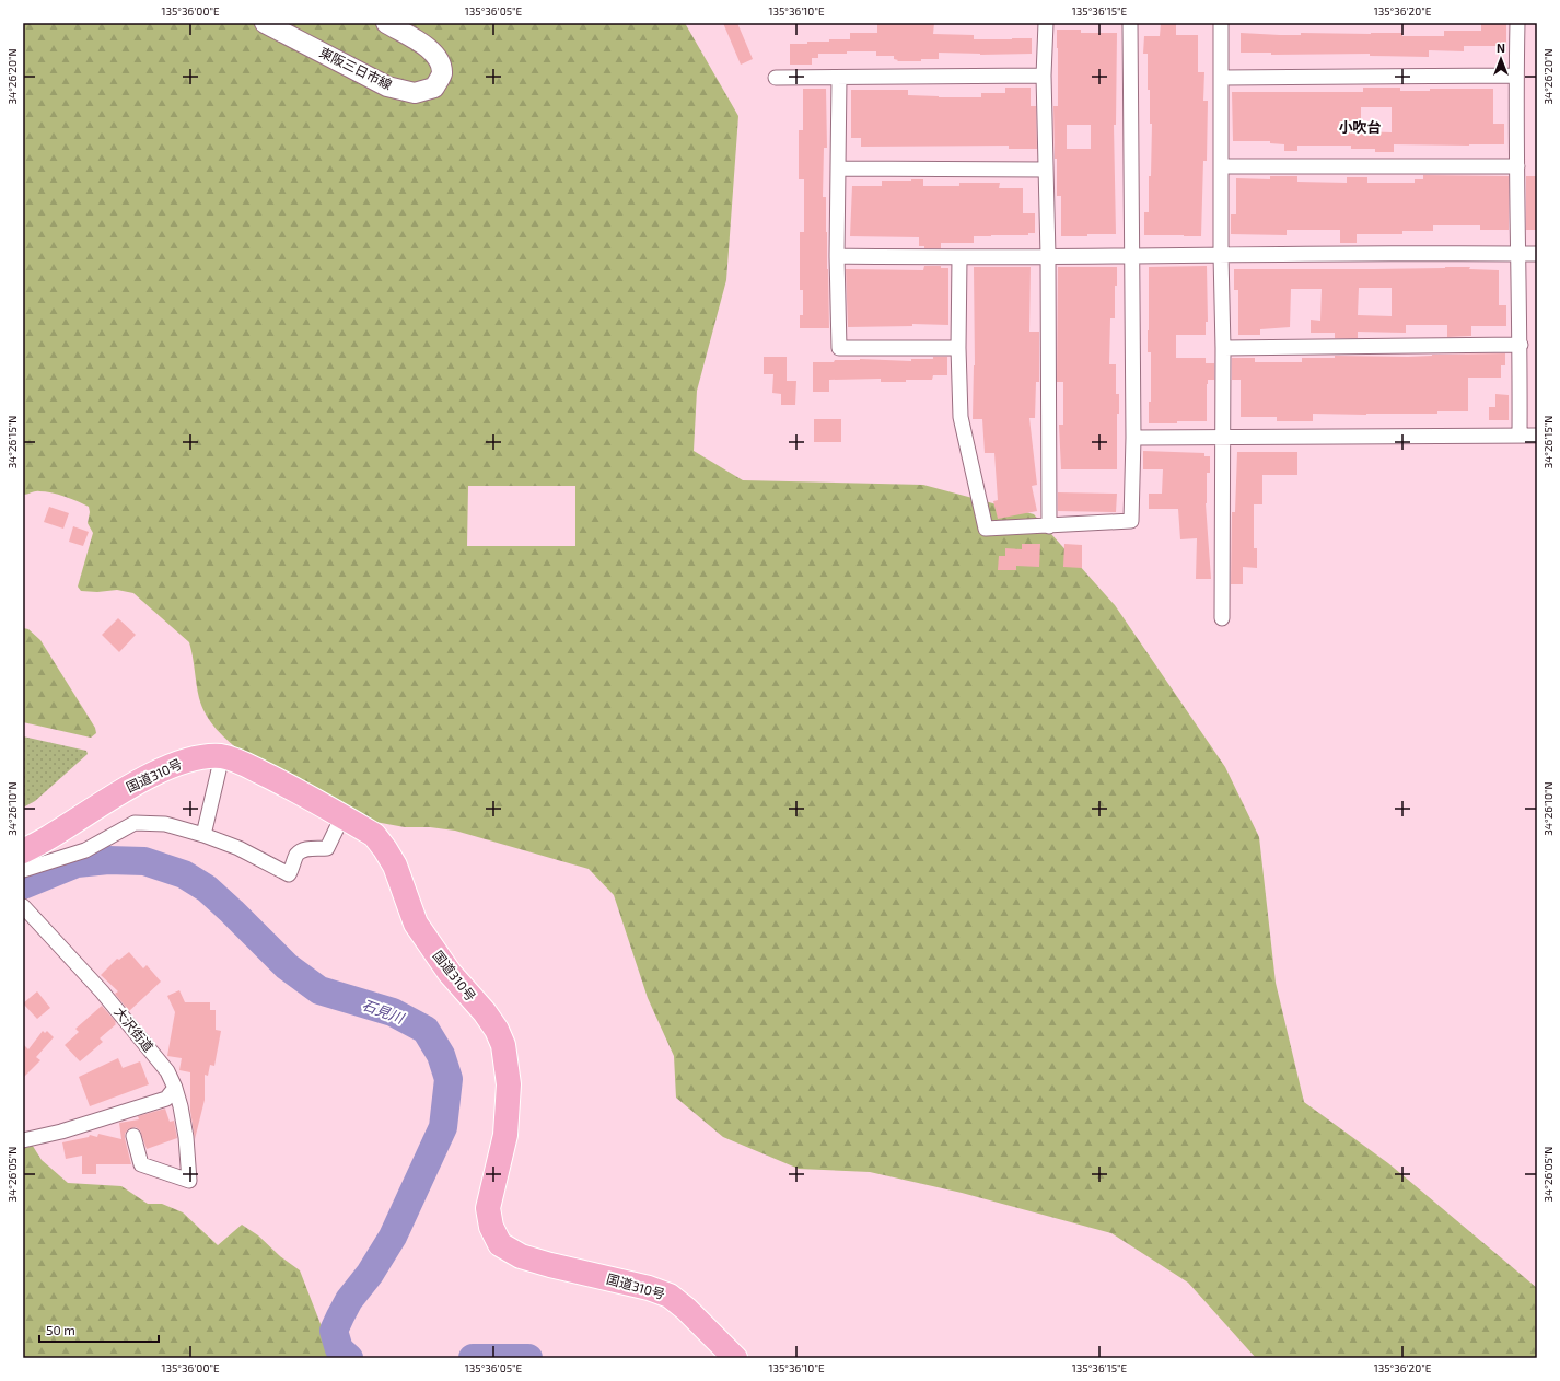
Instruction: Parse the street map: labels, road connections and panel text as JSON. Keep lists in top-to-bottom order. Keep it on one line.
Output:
{"streets":{"highway":["国道310号"],"main road":["東阪三日市線"],"street":["大沢街道"]},"districts":["小吹台"],"water":["石見川"],"scale_bar":"50 m","north":"top","coordinates":["135°36'00\"E","135°36'05\"E","135°36'10\"E","135°36'15\"E","135°36'20\"E","34°26'20\"N","34°26'15\"N","34°26'10\"N","34°26'05\"N"]}
